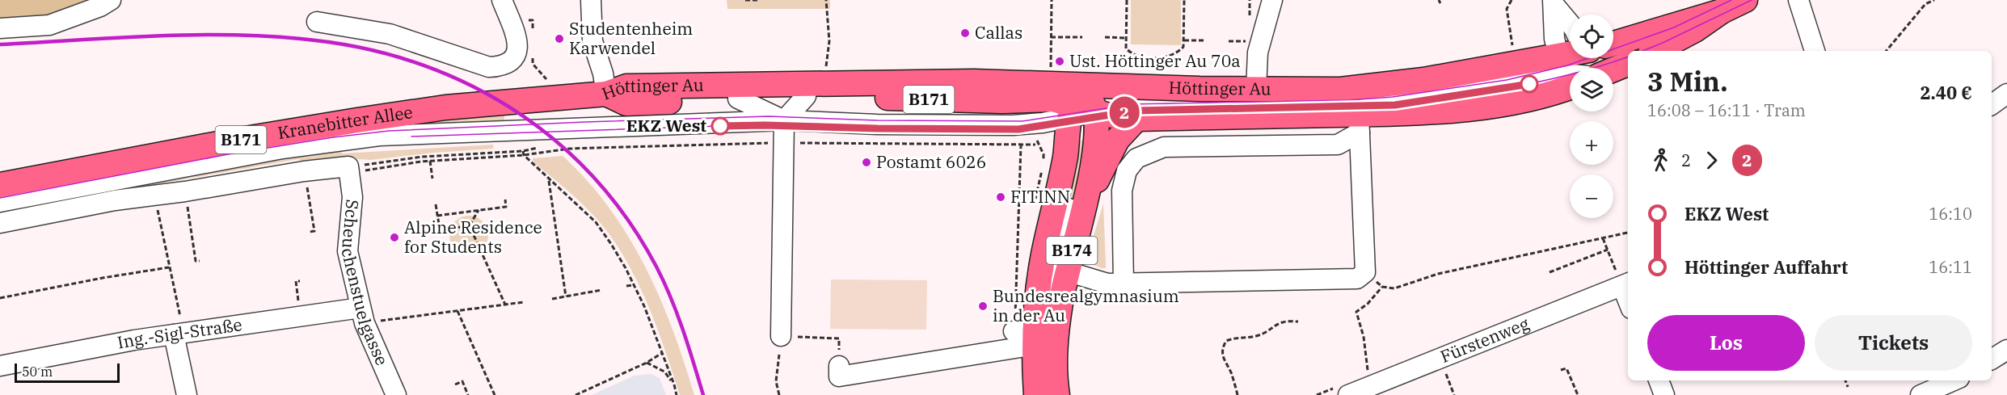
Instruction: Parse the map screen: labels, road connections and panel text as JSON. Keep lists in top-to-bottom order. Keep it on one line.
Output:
{"streets":{"main road":["Höttinger Au","B171","Kranebitter Allee","B174"],"street":["Scheuchenstuelgasse","Ing.-Sigl-Straße","Fürstenweg"]},"crossings":[["Höttinger Au","Kranebitter Allee"],["Höttinger Au","B174"],["Scheuchenstuelgasse","Ing.-Sigl-Straße"]],"places":["Callas","Studentenheim Karwendel","Ust. Höttinger Au 70a","EKZ West","Postamt 6026","FITINN","Alpine Residence for Students","Bundesrealgymnasium in der Au"],"lines":["tram line 2"],"scale_bar":"50 m","page":{"on_map":"2","map_buttons":["+","−"],"heading":["3 Min.","16:08 – 16:11 · Tram","2.40 €"],"legs":["2","2"],"list":[{"name":"EKZ West","value":"16:10"},{"name":"Höttinger Auffahrt","value":"16:11"}],"buttons":["Los","Tickets"],"scale":"50 m"}}
